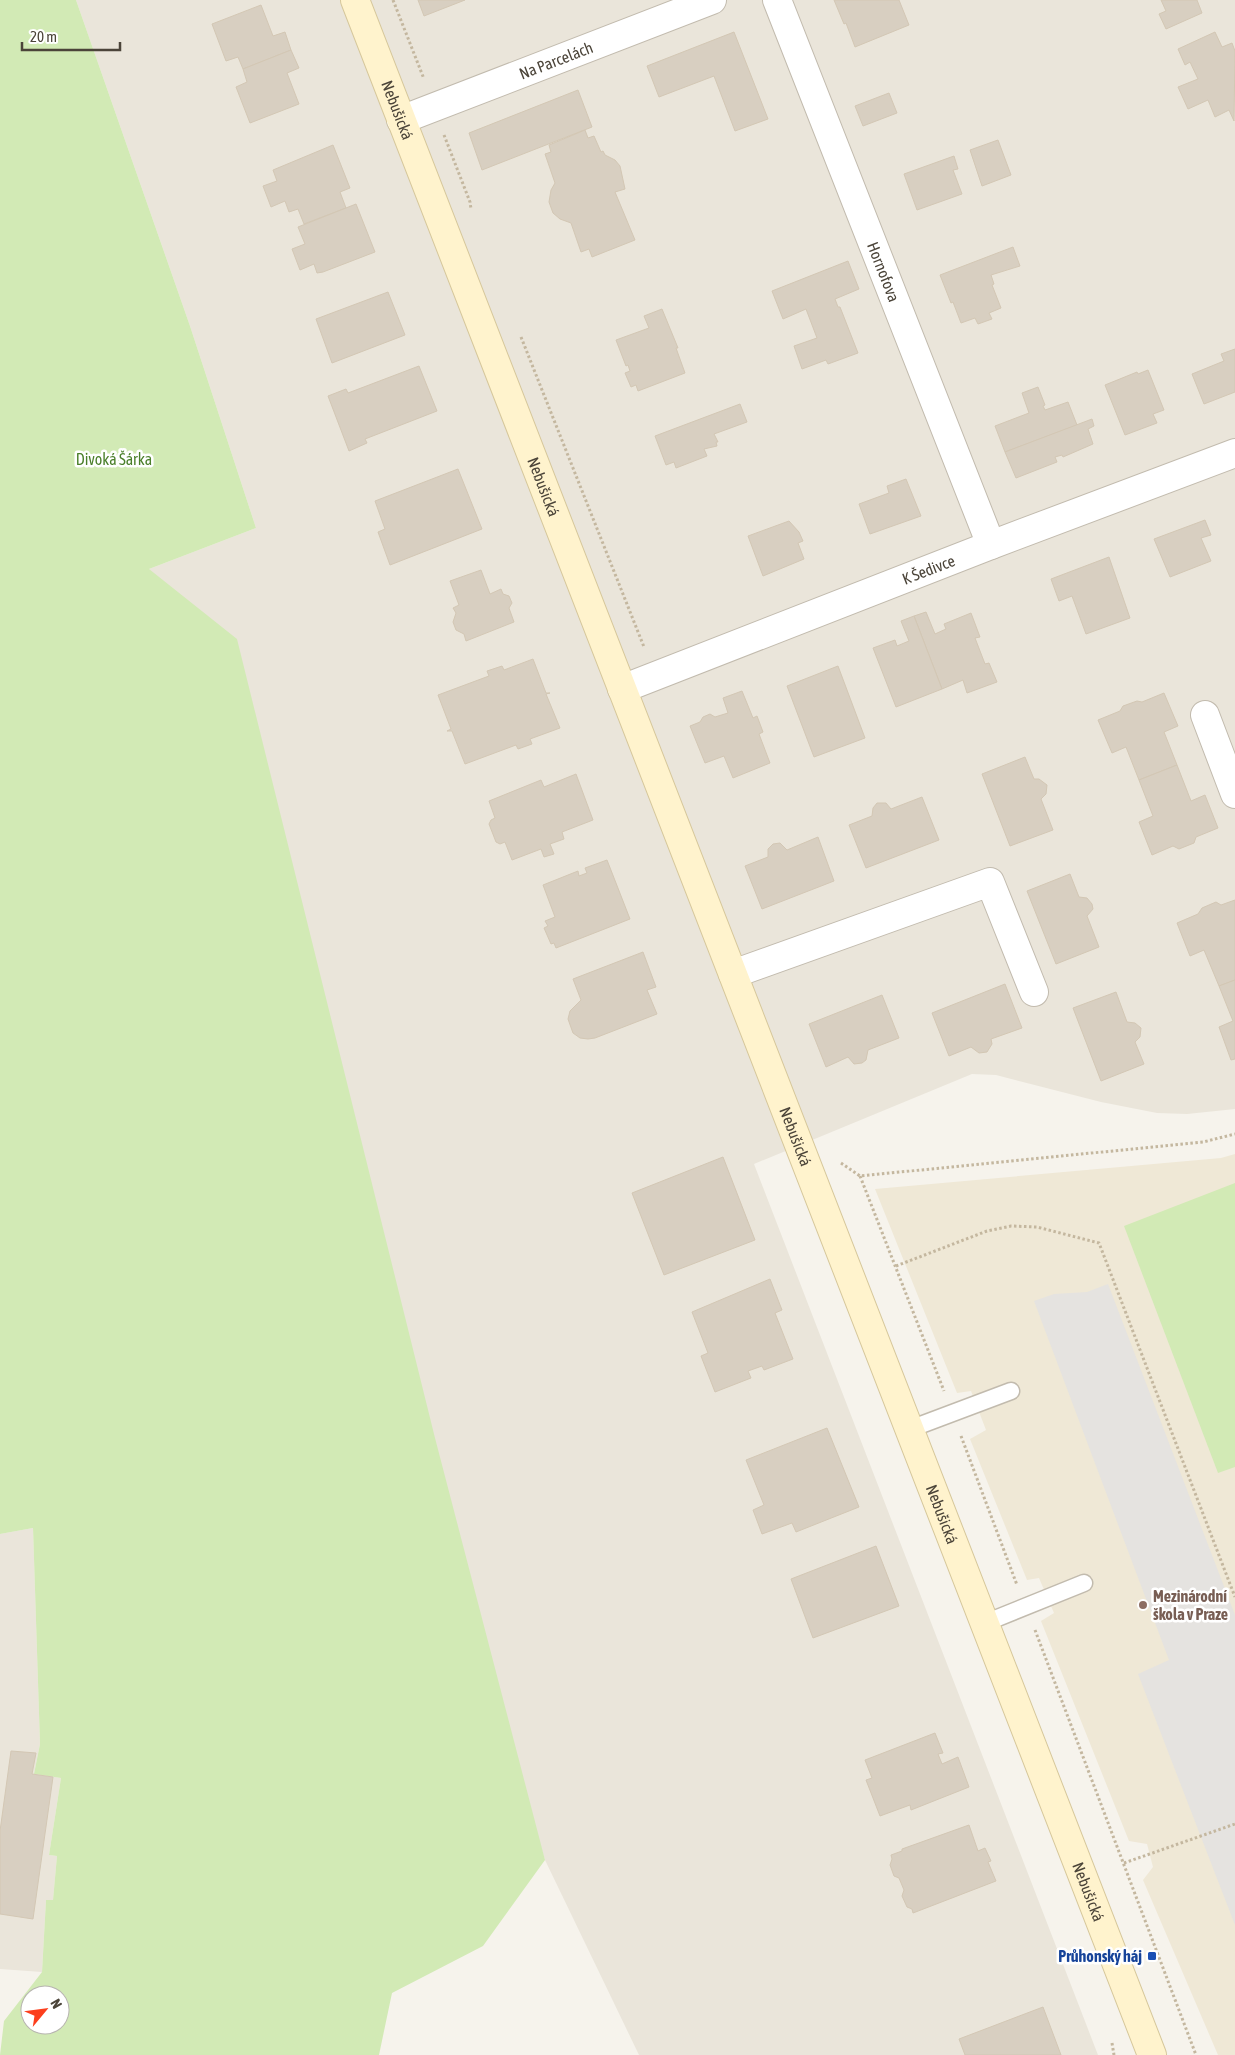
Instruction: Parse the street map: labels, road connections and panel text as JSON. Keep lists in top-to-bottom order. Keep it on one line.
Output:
{"streets":{"street":["Na Parcelách","Nebušická","Hornofova","K Šedivce"]},"crossings":[["Na Parcelách","Nebušická"],["Nebušická","K Šedivce"],["Hornofova","K Šedivce"]],"parks":["Divoká Šárka"],"places":{"other":["Mezinárodní škola v Praze"],"transit":["Průhonský háj"]},"scale_bar":"20 m","north":"top right"}
